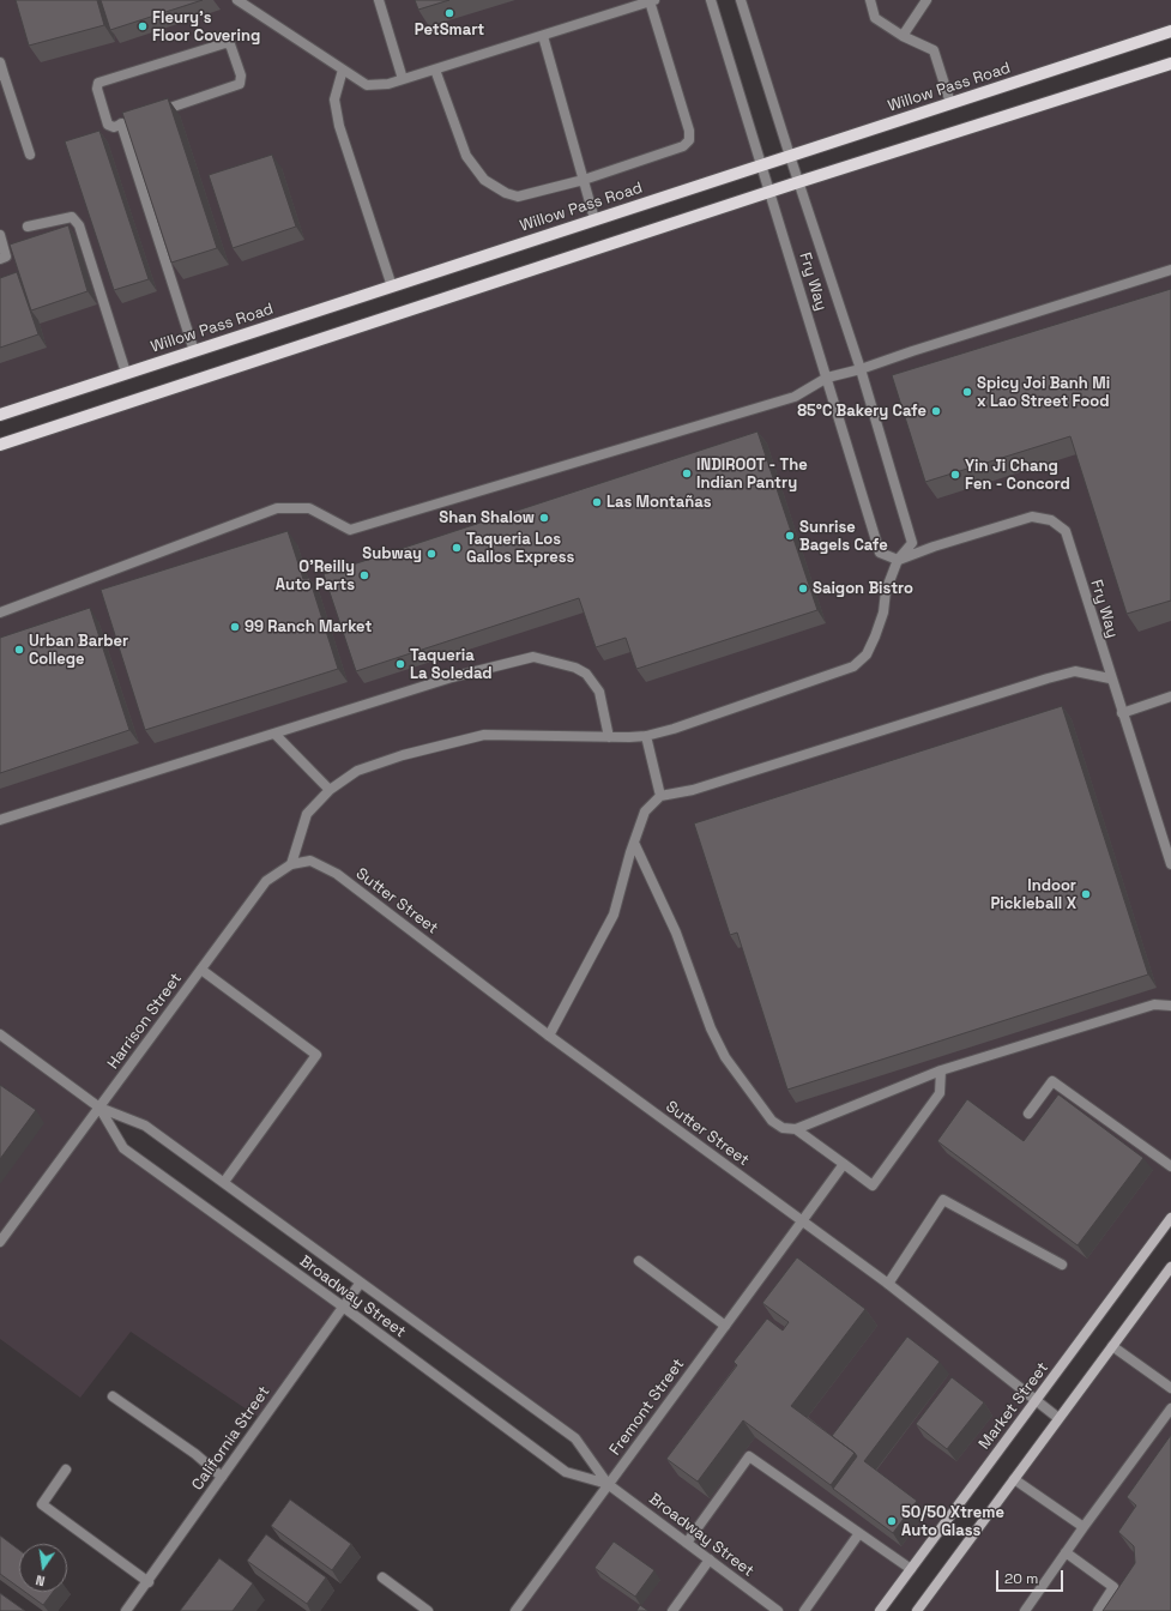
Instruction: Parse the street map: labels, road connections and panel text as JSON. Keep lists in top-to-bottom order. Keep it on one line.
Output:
{"streets":{"main road":["Willow Pass Road","Market Street"],"street":["Fry Way","Sutter Street","Harrison Street","Broadway Street","Fremont Street","California Street"]},"crossings":[["Willow Pass Road","Fry Way"],["Sutter Street","Harrison Street"],["Sutter Street","Market Street"],["Sutter Street","Fremont Street"],["Harrison Street","Broadway Street"],["Broadway Street","Fremont Street"],["Broadway Street","California Street"]],"places":["PetSmart","Fleury's Floor Covering","Spicy Joi Banh Mi x Lao Street Food","85°C Bakery Cafe","INDIROOT - The Indian Pantry","Yin Ji Chang Fen - Concord","Las Montañas","Shan Shalow","Sunrise Bagels Cafe","Taqueria Los Gallos Express","Subway","O'Reilly Auto Parts","Saigon Bistro","99 Ranch Market","Urban Barber College","Taqueria La Soledad","Indoor Pickleball X","50/50 Xtreme Auto Glass"],"scale_bar":"20 m","north":"bottom"}
